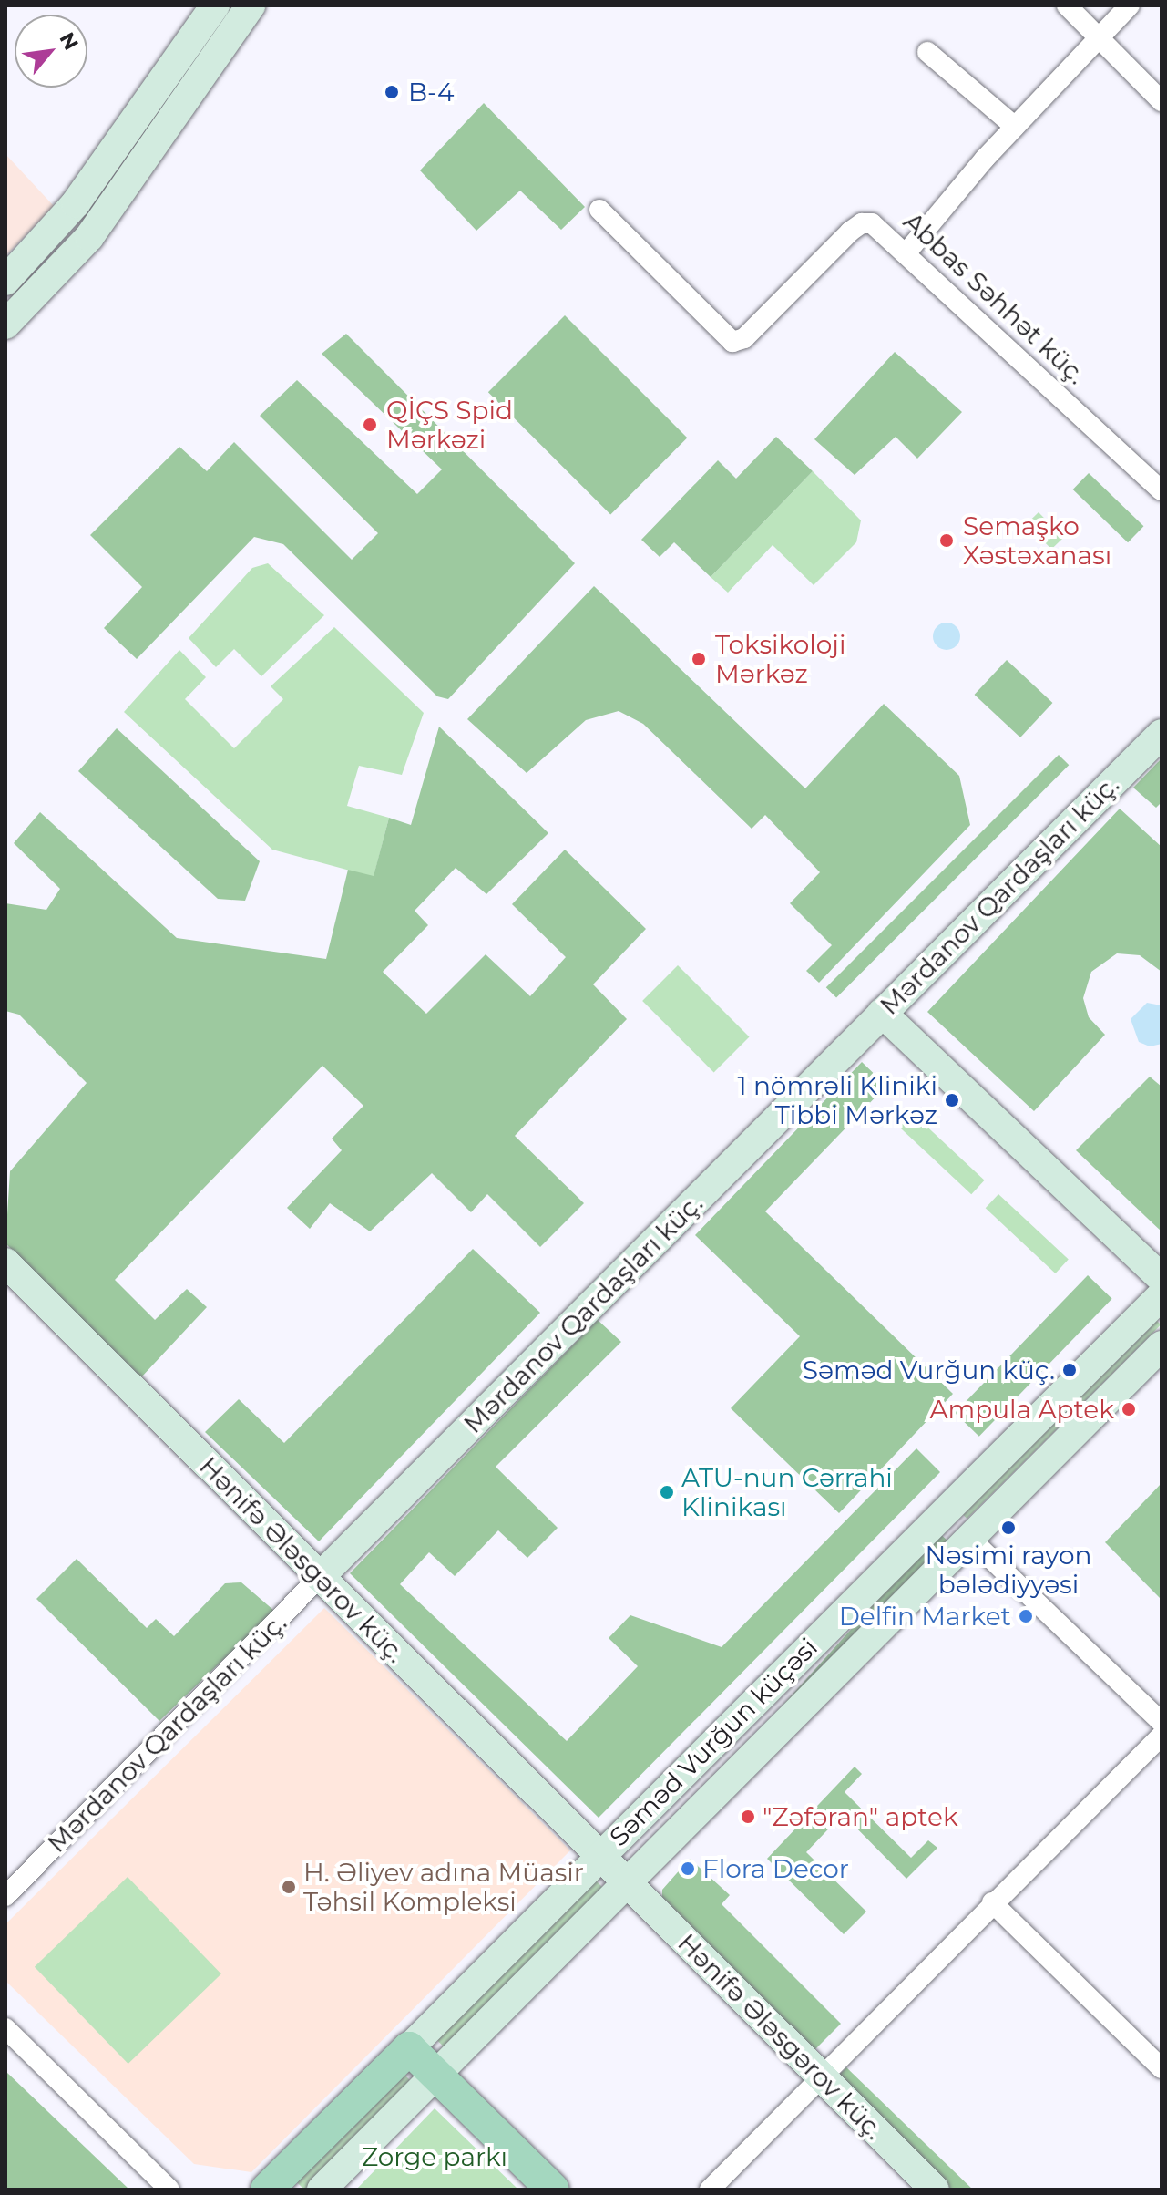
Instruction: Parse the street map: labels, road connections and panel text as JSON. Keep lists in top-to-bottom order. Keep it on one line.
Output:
{"streets":{"main road":["Mərdanov Qardaşları küç.","Hənifə Ələsgərov küç.","Səməd Vurğun küçəsi"],"street":["Abbas Səhhət küç."]},"crossings":[["Mərdanov Qardaşları küç.","Hənifə Ələsgərov küç."],["Hənifə Ələsgərov küç.","Səməd Vurğun küçəsi"]],"parks":["Zorge parkı"],"places":["B-4","QİÇS Spid Mərkəzi","Semaşko Xəstəxanası","Toksikoloji Mərkəz","1 nömrəli Kliniki Tibbi Mərkəz","Səməd Vurğun küç.","Ampula Aptek","ATU-nun Cərrahi Klinikası","Nəsimi rayon bələdiyyəsi","Delfin Market","\"Zəfəran\" aptek","Flora Decor","H. Əliyev adına Müasir Təhsil Kompleksi"],"north":"top right"}
